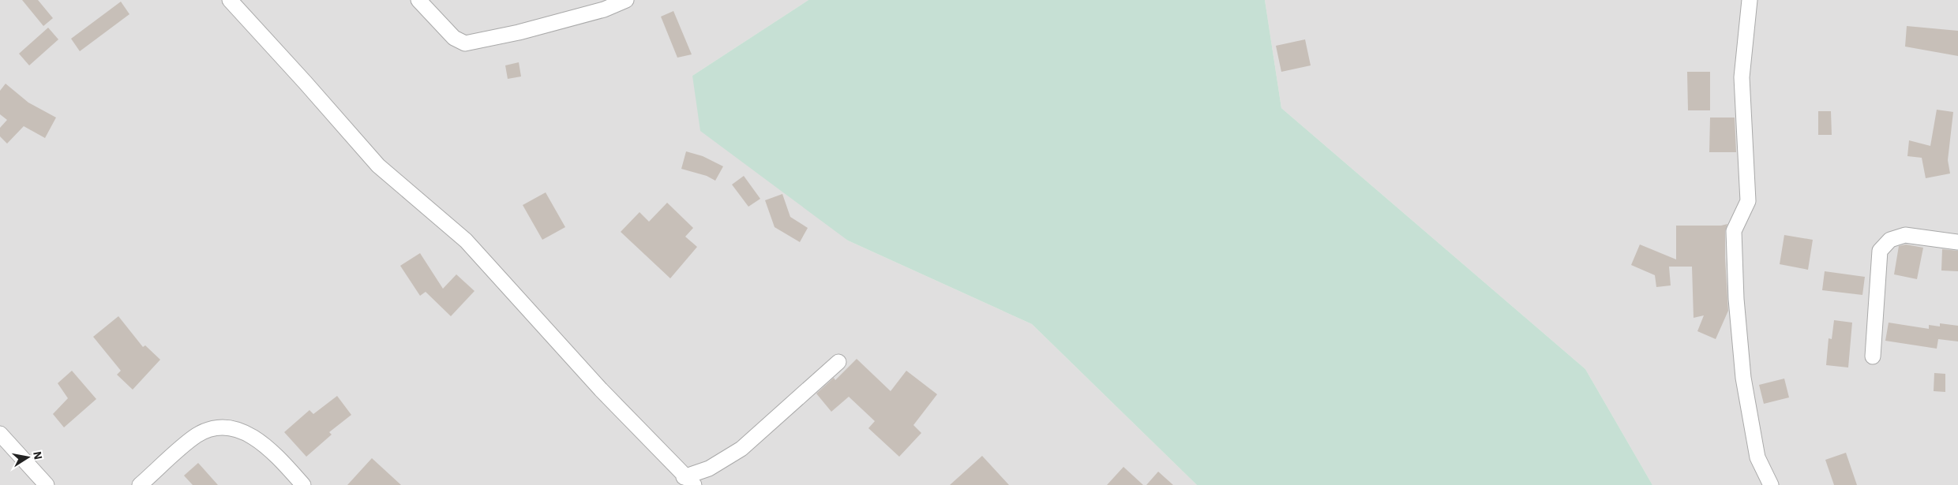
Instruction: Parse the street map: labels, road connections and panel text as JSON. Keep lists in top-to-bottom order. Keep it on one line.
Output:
{"north":"right"}
